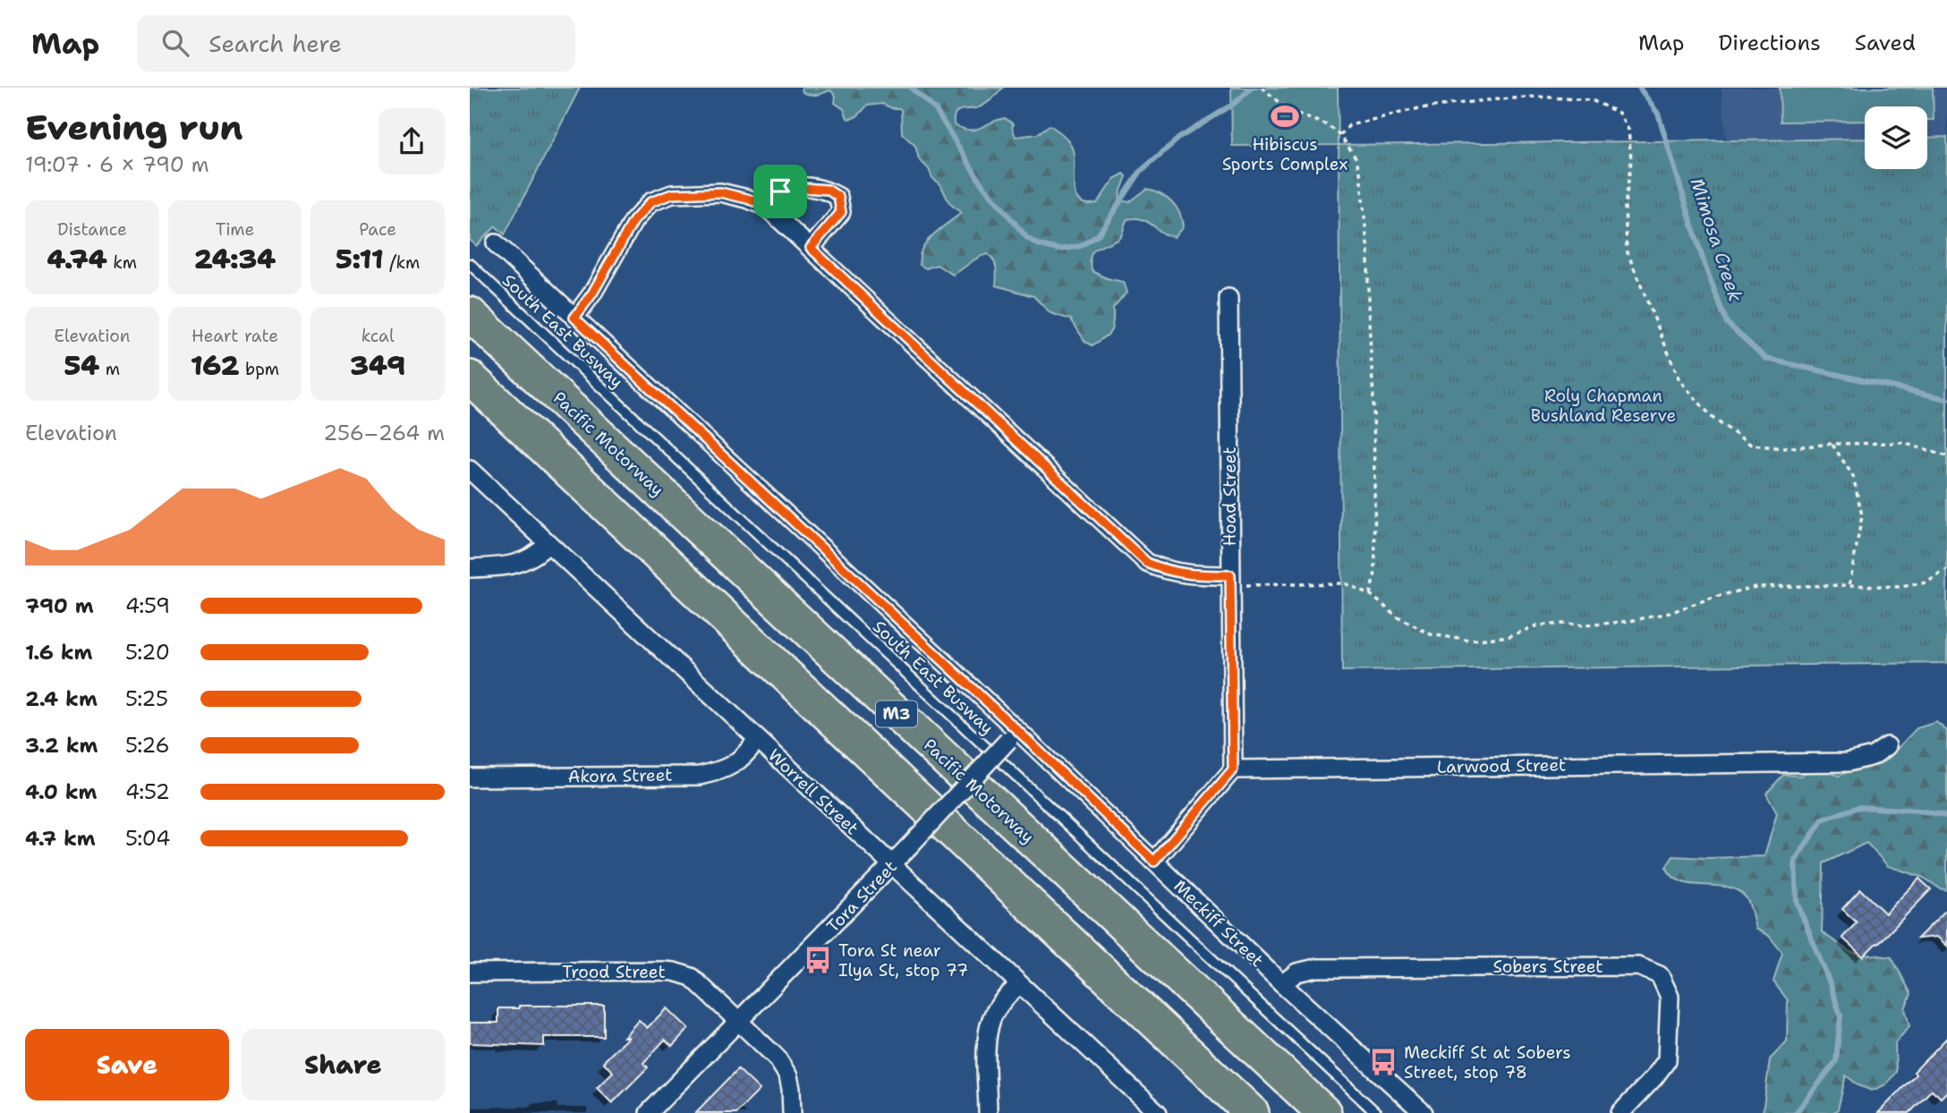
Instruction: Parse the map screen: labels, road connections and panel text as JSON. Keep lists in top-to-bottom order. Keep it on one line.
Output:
{"streets":{"highway":["Pacific Motorway","M3"],"street":["Hoad Street","Larwood Street","Akora Street","Worrell Street","Tora Street","Meckiff Street","Sobers Street","Trood Street"],"lane":["South East Busway"]},"crossings":[["Hoad Street","Larwood Street"],["Akora Street","Worrell Street"],["Worrell Street","Tora Street"],["Tora Street","Meckiff Street"],["Tora Street","Trood Street"],["Meckiff Street","Sobers Street"]],"water":["Mimosa Creek"],"parks":["Roly Chapman Bushland Reserve"],"places":{"sports":["Hibiscus Sports Complex"],"bus stop":["Tora St near Ilya St, stop 77","Meckiff St at Sobers Street, stop 78"]},"page":{"header":"Map","search":"Search here","nav":["Map","Directions","Saved"],"heading":["Evening run","19:07 · 6 × 790 m"],"stats":[["Distance","4.74 km"],["Time","24:34"],["Pace","5:11 /km"],["Elevation","54 m"],["Heart rate","162 bpm"],["kcal","349"]],"chart":["Elevation","256–264 m"],"list":[{"name":"790 m","note":"4:59"},{"name":"1.6 km","note":"5:20"},{"name":"2.4 km","note":"5:25"},{"name":"3.2 km","note":"5:26"},{"name":"4.0 km","note":"4:52"},{"name":"4.7 km","note":"5:04"}],"buttons":["Save","Share"]}}
